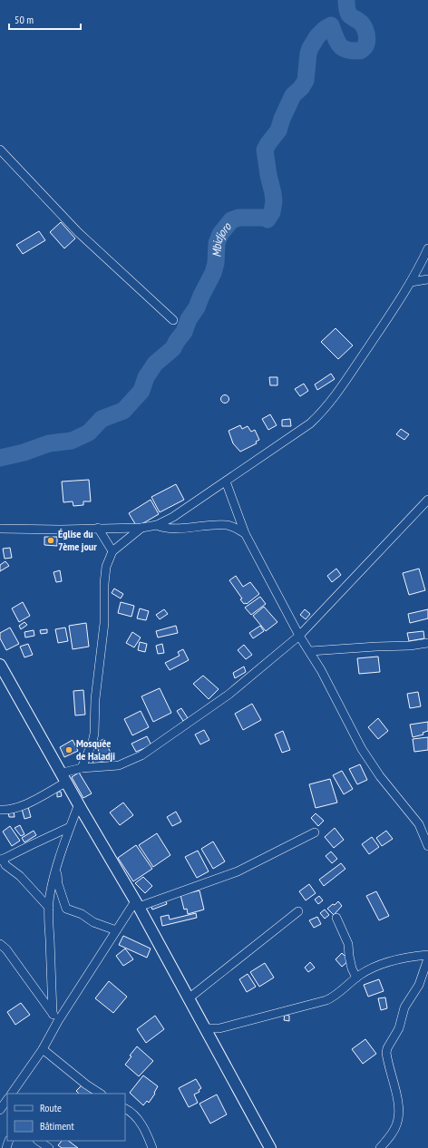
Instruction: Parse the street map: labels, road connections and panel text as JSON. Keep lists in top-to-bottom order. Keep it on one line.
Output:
{"water":["Mbidjoro"],"places":["Église du 7ème jour","Mosquée de Haladji"],"legend":["Route","Bâtiment"],"scale_bar":"50 m"}
